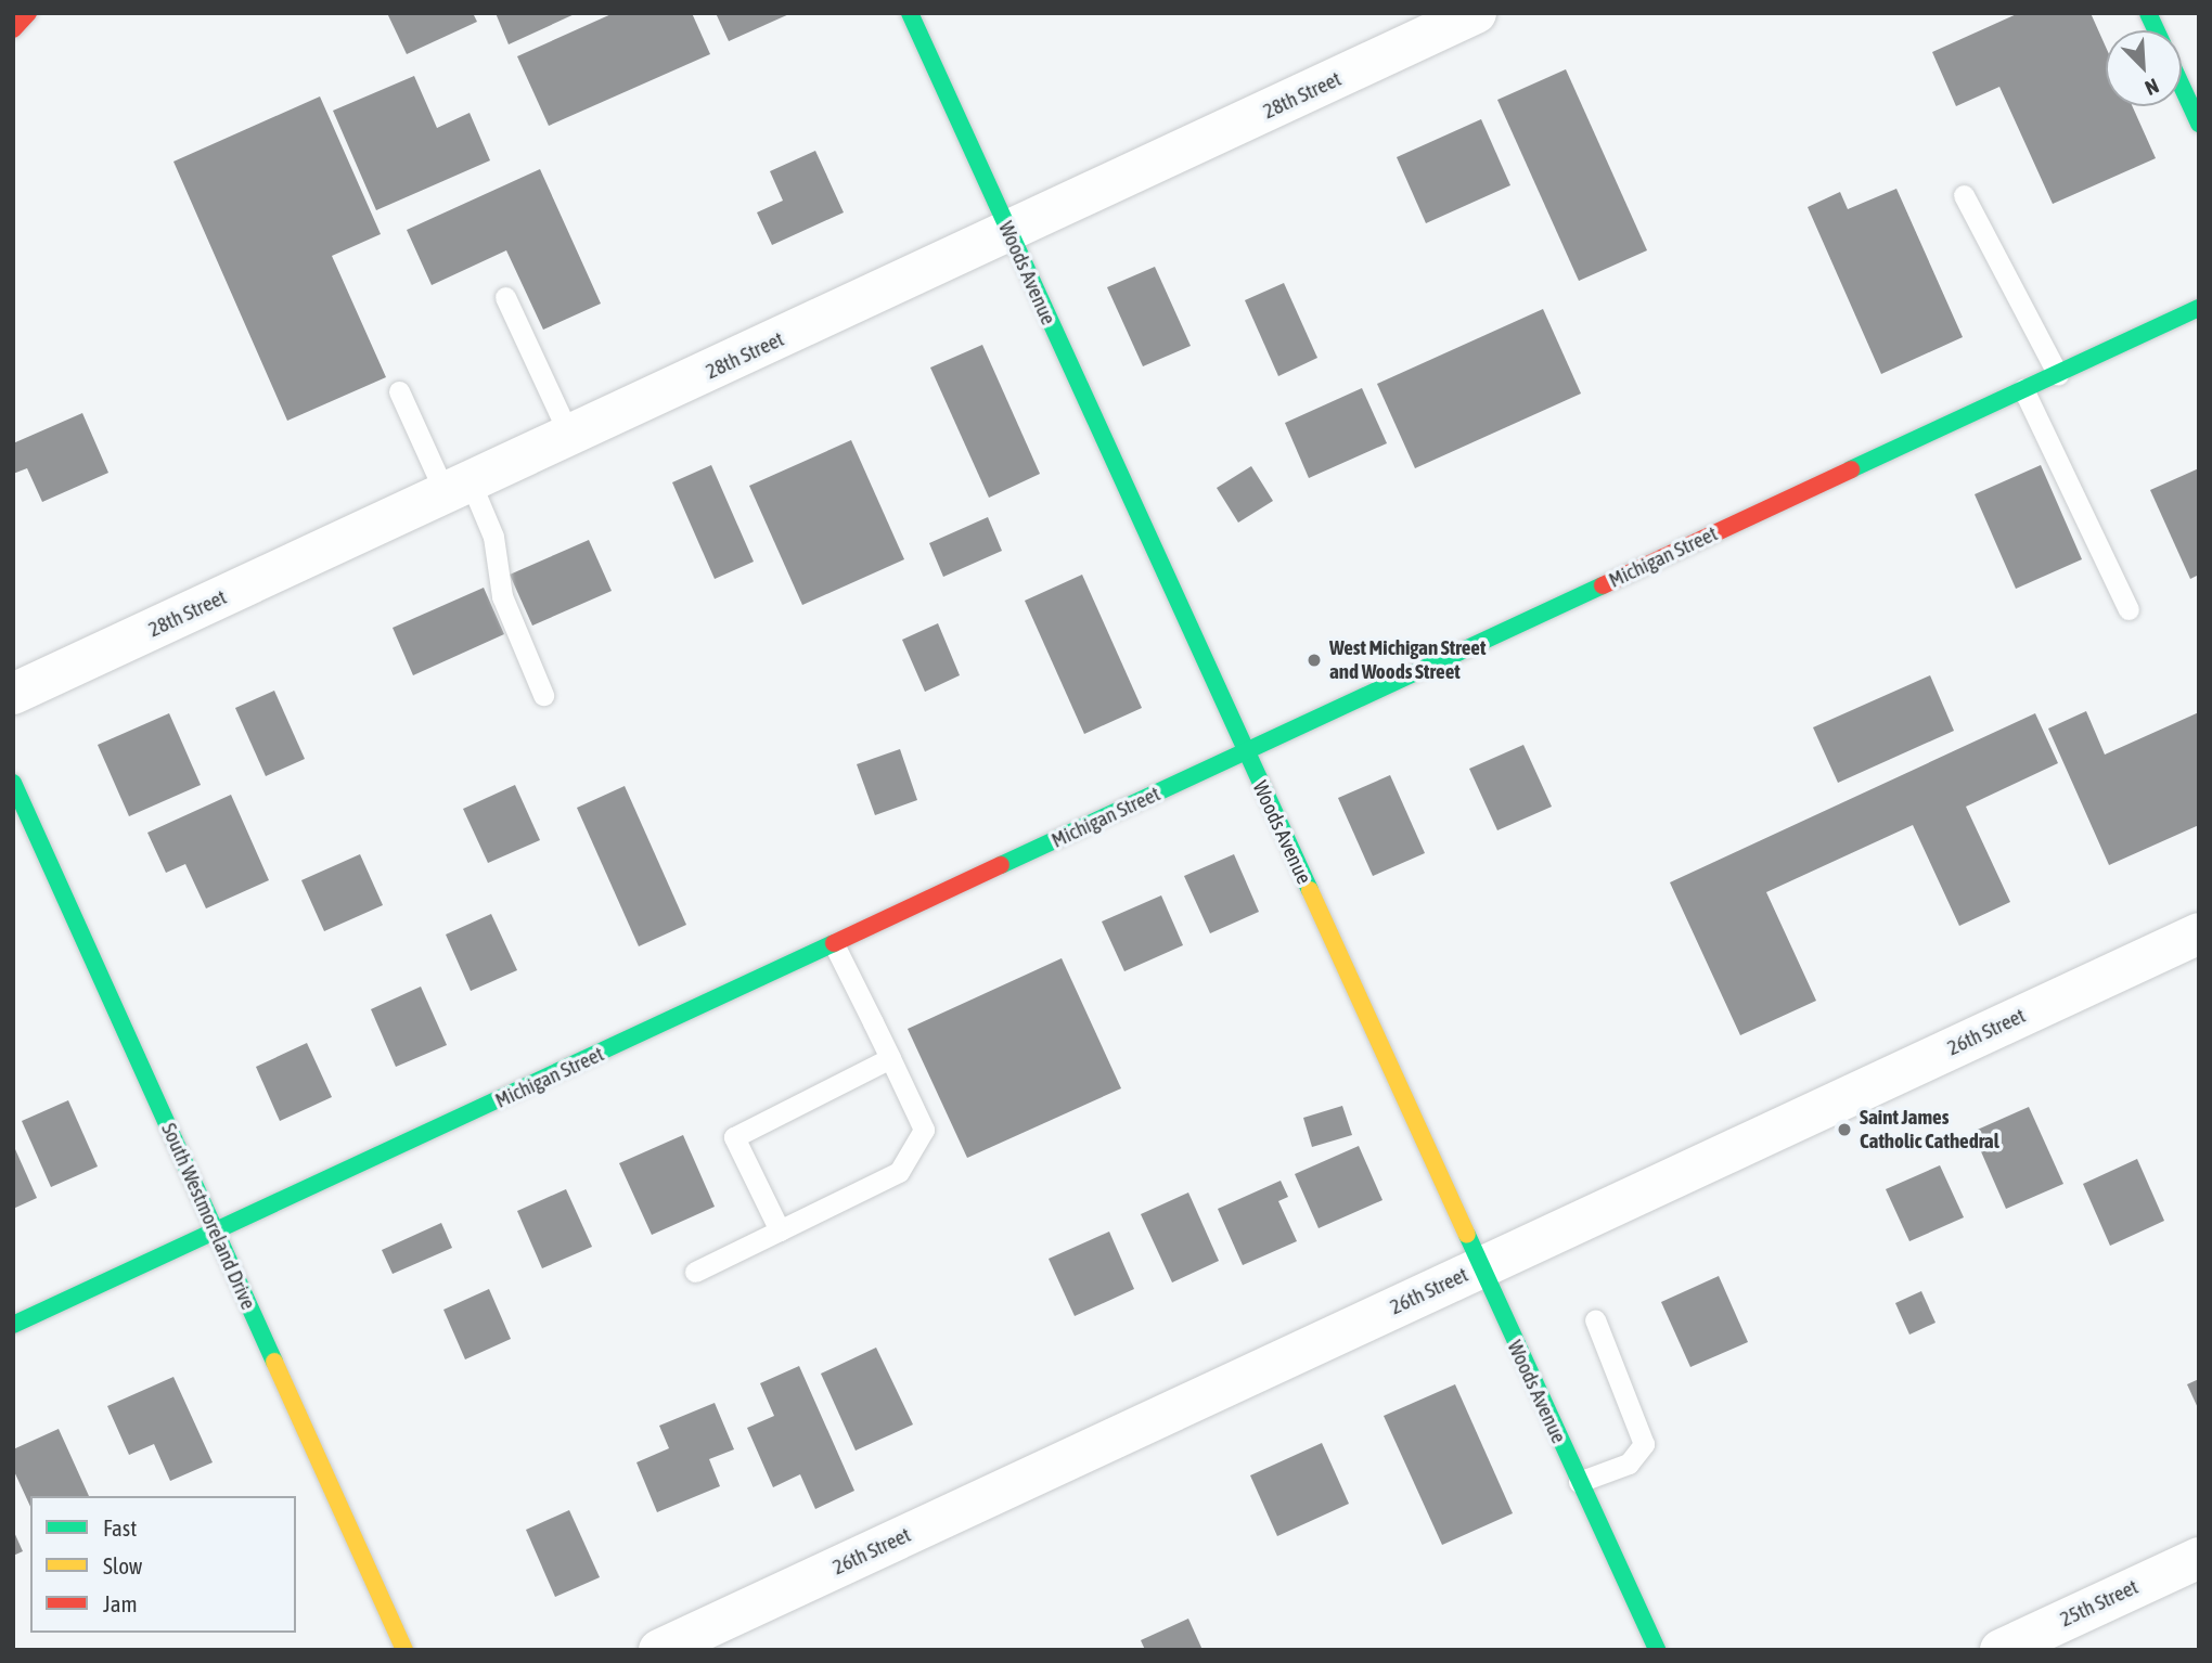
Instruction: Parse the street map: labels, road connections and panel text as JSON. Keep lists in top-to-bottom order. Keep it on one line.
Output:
{"streets":{"main road":["Woods Avenue","Michigan Street","South Westmoreland Drive"],"street":["28th Street","26th Street","25th Street"]},"crossings":[["28th Street","Woods Avenue"],["Woods Avenue","Michigan Street"],["Woods Avenue","26th Street"],["Michigan Street","South Westmoreland Drive"]],"places":["West Michigan Street and Woods Street","Saint James Catholic Cathedral"],"legend":["Fast","Slow","Jam"],"north":"bottom right"}
